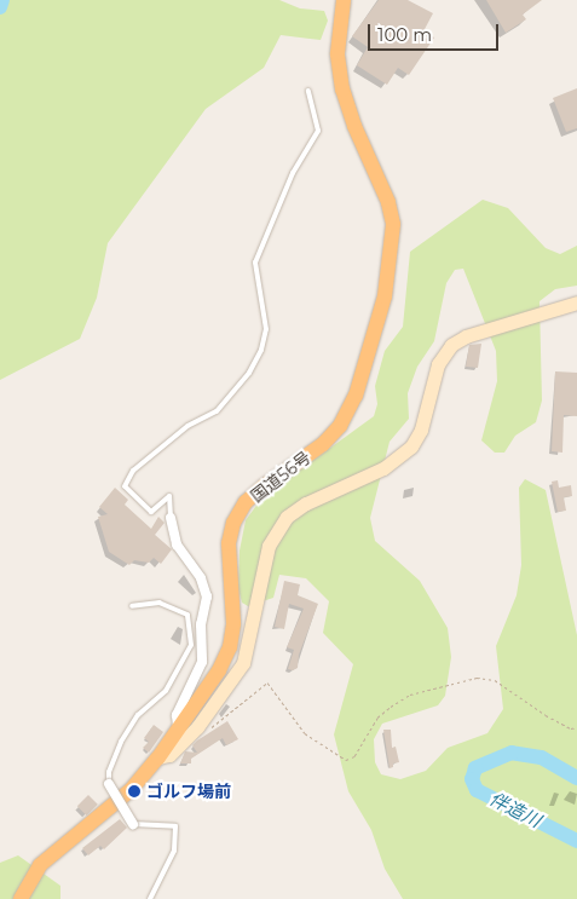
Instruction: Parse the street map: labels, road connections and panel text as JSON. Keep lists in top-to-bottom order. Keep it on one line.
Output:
{"streets":{"highway":["国道56号"]},"water":["伴造川"],"places":["ゴルフ場前"],"scale_bar":"100 m"}
